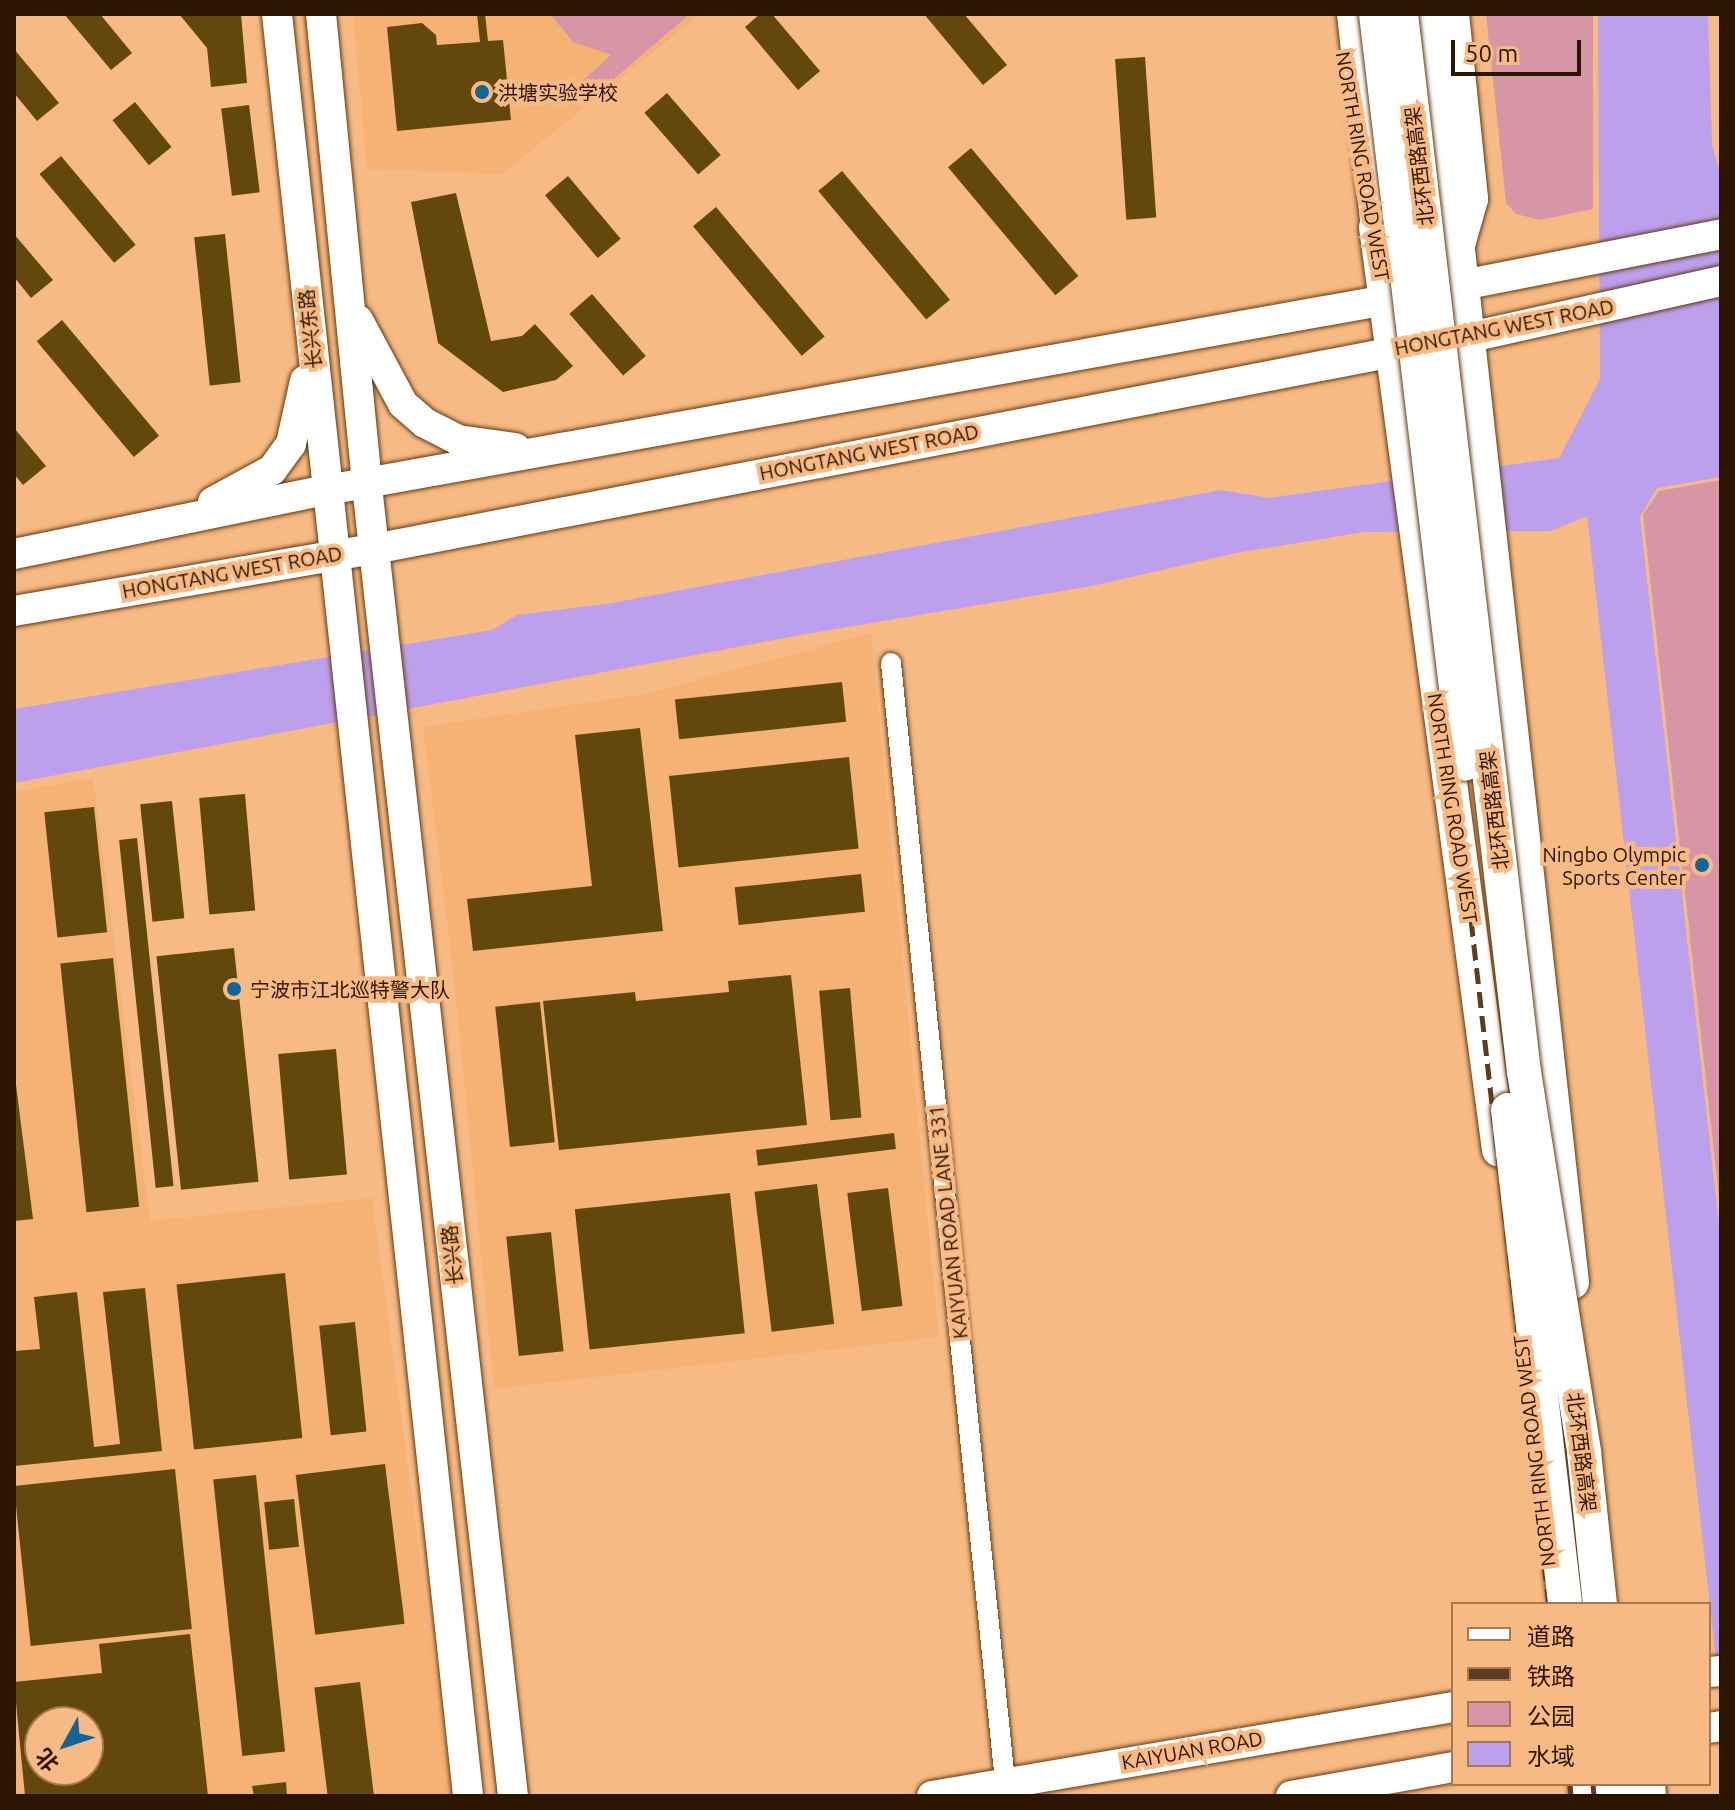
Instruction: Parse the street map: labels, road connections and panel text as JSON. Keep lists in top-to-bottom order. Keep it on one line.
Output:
{"streets":{"main road":["NORTH RING ROAD WEST","北环西路高架","HONGTANG WEST ROAD","长兴东路","长兴路","KAIYUAN ROAD"],"street":["KAIYUAN ROAD LANE 331"]},"crossings":[["NORTH RING ROAD WEST","HONGTANG WEST ROAD"],["HONGTANG WEST ROAD","长兴东路"],["长兴东路","长兴路"],["KAIYUAN ROAD LANE 331","KAIYUAN ROAD"]],"places":["洪塘实验学校","Ningbo Olympic Sports Center","宁波市江北巡特警大队"],"legend":["道路","铁路","公园","水域"],"scale_bar":"50 m","north":"bottom left"}
